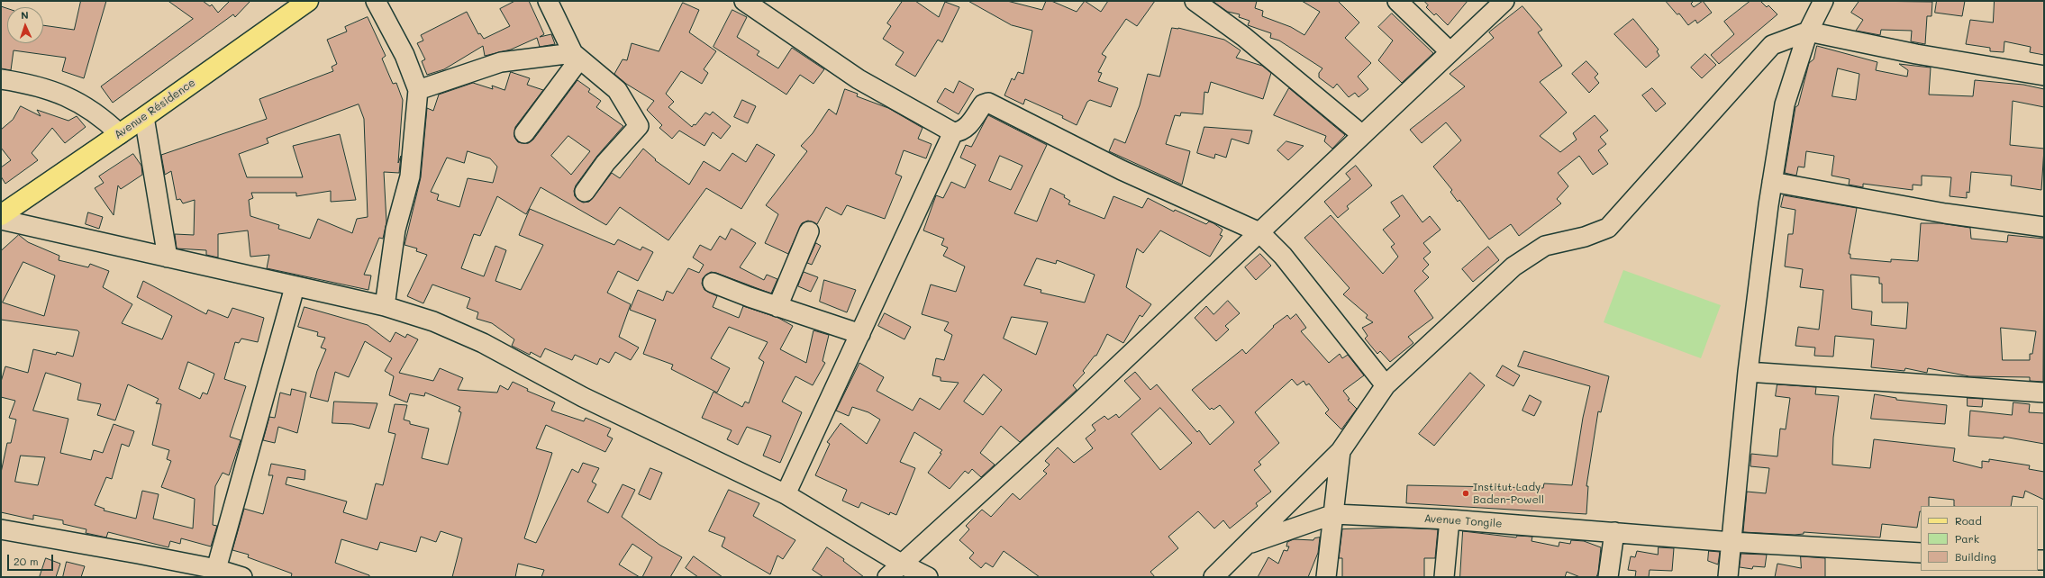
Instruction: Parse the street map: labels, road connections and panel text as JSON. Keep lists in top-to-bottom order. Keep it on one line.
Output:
{"streets":{"main road":["Avenue Résidence"],"street":["Avenue Tongile"]},"places":["Institut Lady Baden-Powell"],"legend":["Road","Park","Building"],"scale_bar":"20 m","north":"top"}
